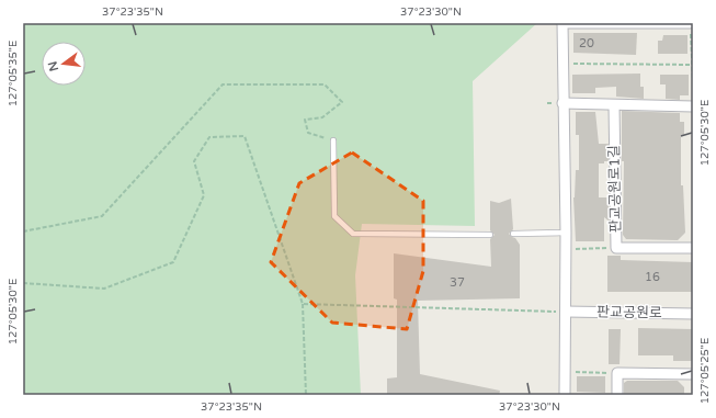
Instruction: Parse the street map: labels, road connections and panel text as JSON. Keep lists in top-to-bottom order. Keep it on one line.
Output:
{"streets":{"street":["판교공원로1길","판교공원로"]},"house_numbers":["20","16","37"],"north":"left","coordinates":["37°23'35\"N","37°23'30\"N","127°05'35\"E","127°05'30\"E","127°05'25\"E"]}
